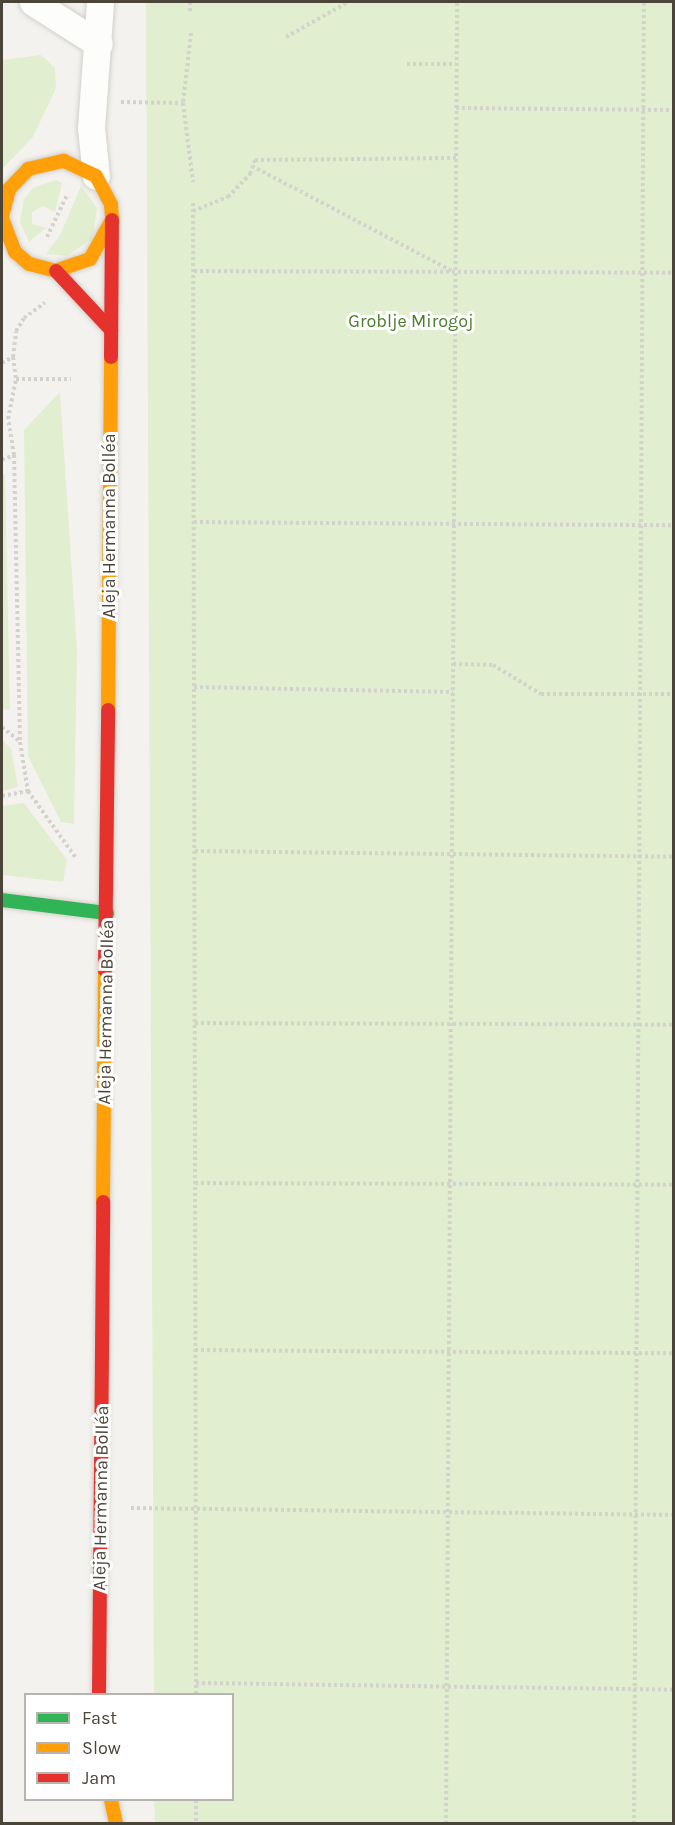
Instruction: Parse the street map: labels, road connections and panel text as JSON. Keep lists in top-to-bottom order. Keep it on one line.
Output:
{"streets":{"main road":["Aleja Hermanna Bolléa"]},"parks":["Groblje Mirogoj"],"legend":["Fast","Slow","Jam"]}
